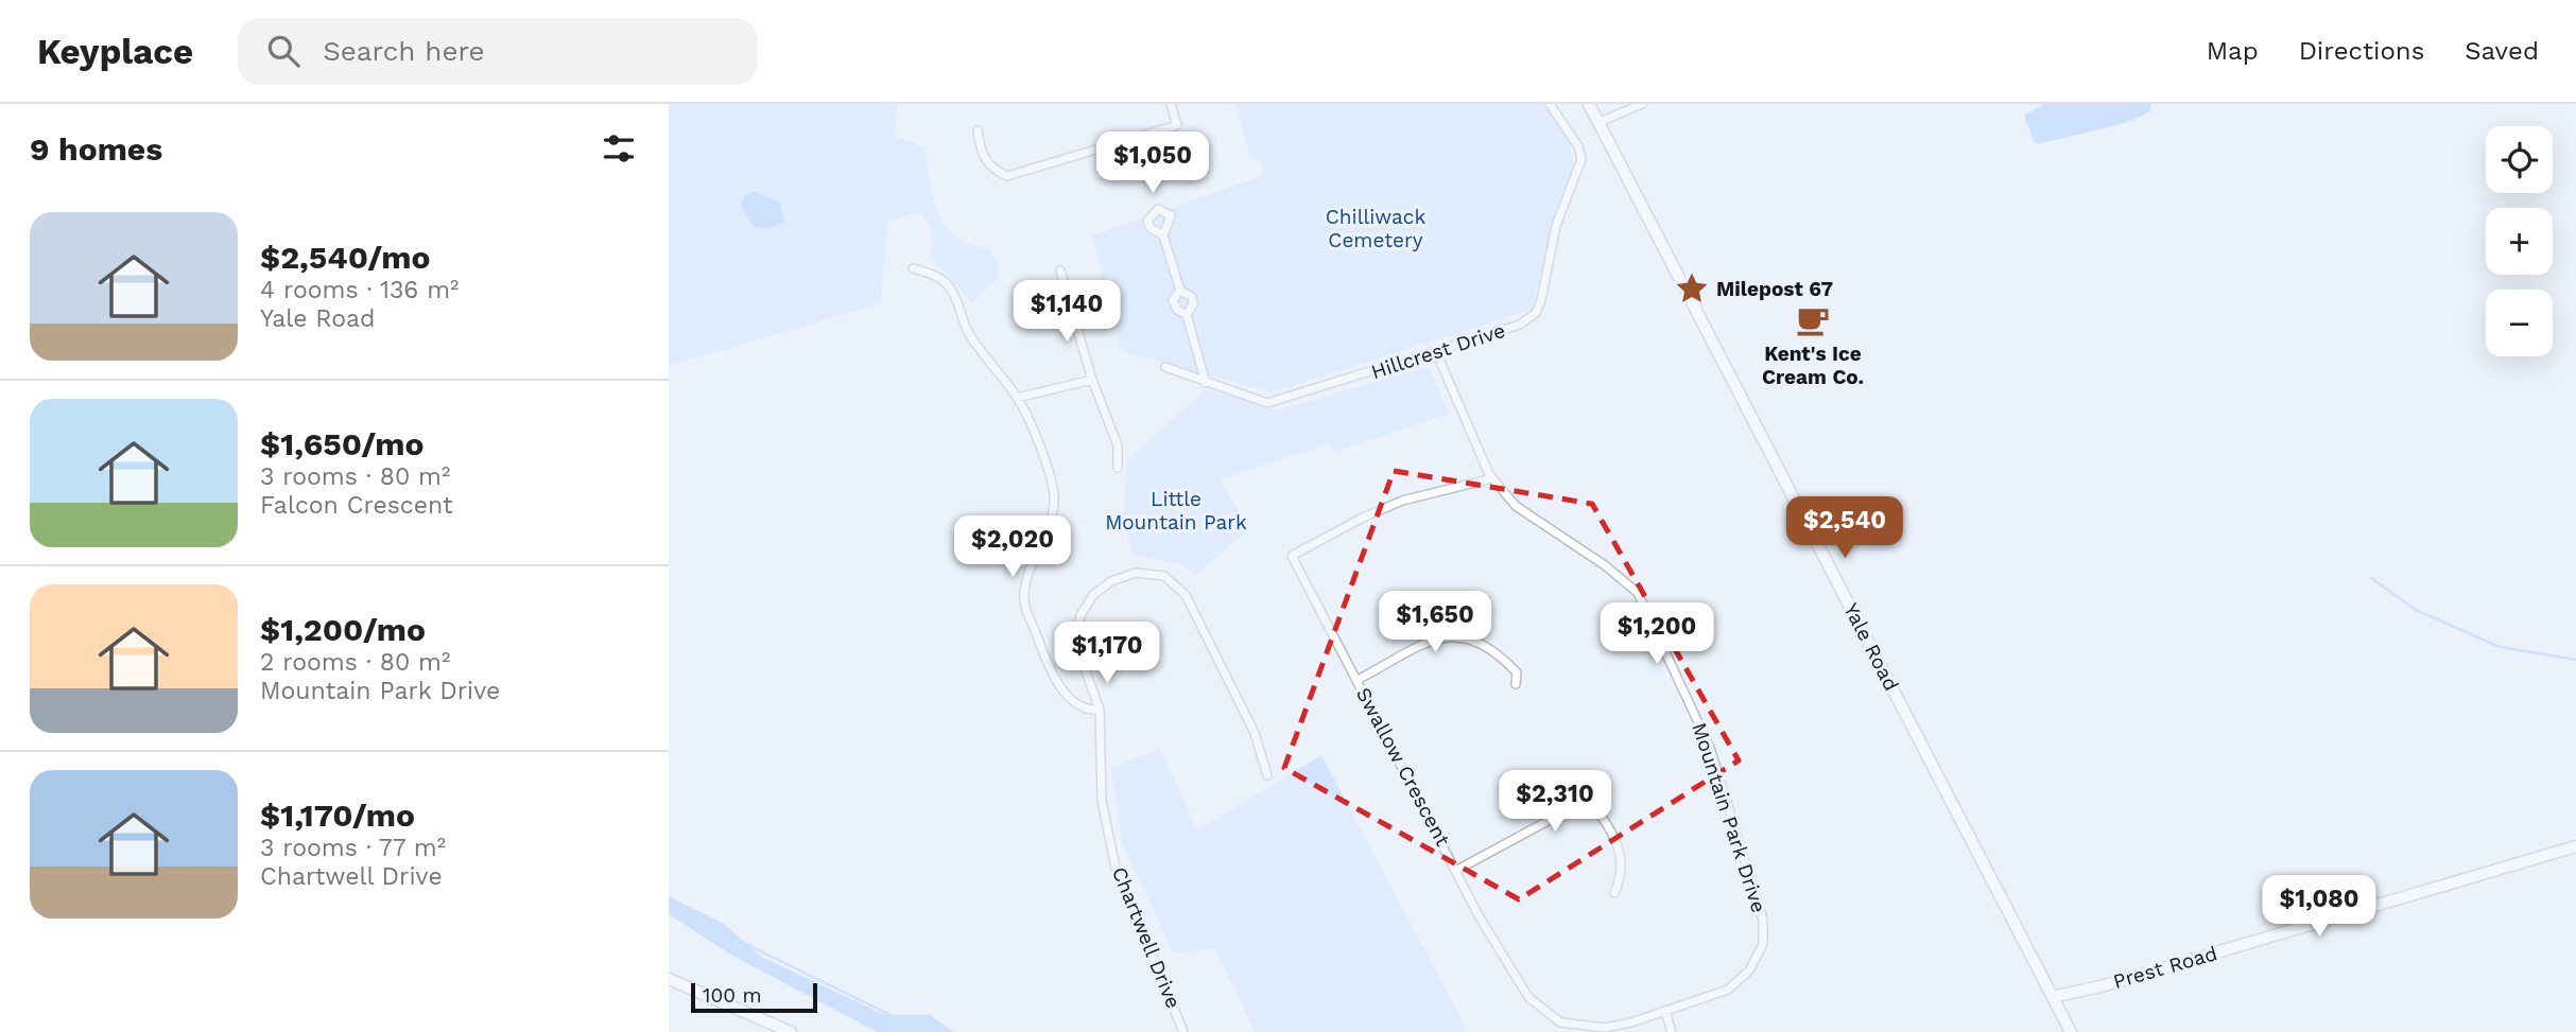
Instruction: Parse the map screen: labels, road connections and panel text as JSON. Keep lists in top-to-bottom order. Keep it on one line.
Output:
{"streets":{"main road":["Yale Road","Prest Road"],"street":["Hillcrest Drive","Swallow Crescent","Mountain Park Drive","Chartwell Drive"]},"crossings":[["Hillcrest Drive","Mountain Park Drive"],["Yale Road","Prest Road"],["Swallow Crescent","Mountain Park Drive"]],"parks":["Chilliwack Cemetery","Little Mountain Park"],"places":{"place":["Milepost 67"],"cafe":["Kent's Ice Cream Co."]},"scale_bar":"100 m","page":{"header":"Keyplace","search":"Search here","nav":["Map","Directions","Saved"],"heading":"9 homes","map_buttons":["+","−"],"price":["$1,050","$1,140","$2,540","$2,020","$1,650","$1,200","$1,170","$2,310","$1,080"],"list":[{"name":"$2,540/mo","note":"4 rooms · 136 m² · Yale Road"},{"name":"$1,650/mo","note":"3 rooms · 80 m² · Falcon Crescent"},{"name":"$1,200/mo","note":"2 rooms · 80 m² · Mountain Park Drive"},{"name":"$1,170/mo","note":"3 rooms · 77 m² · Chartwell Drive"}],"scale":"100 m"}}
